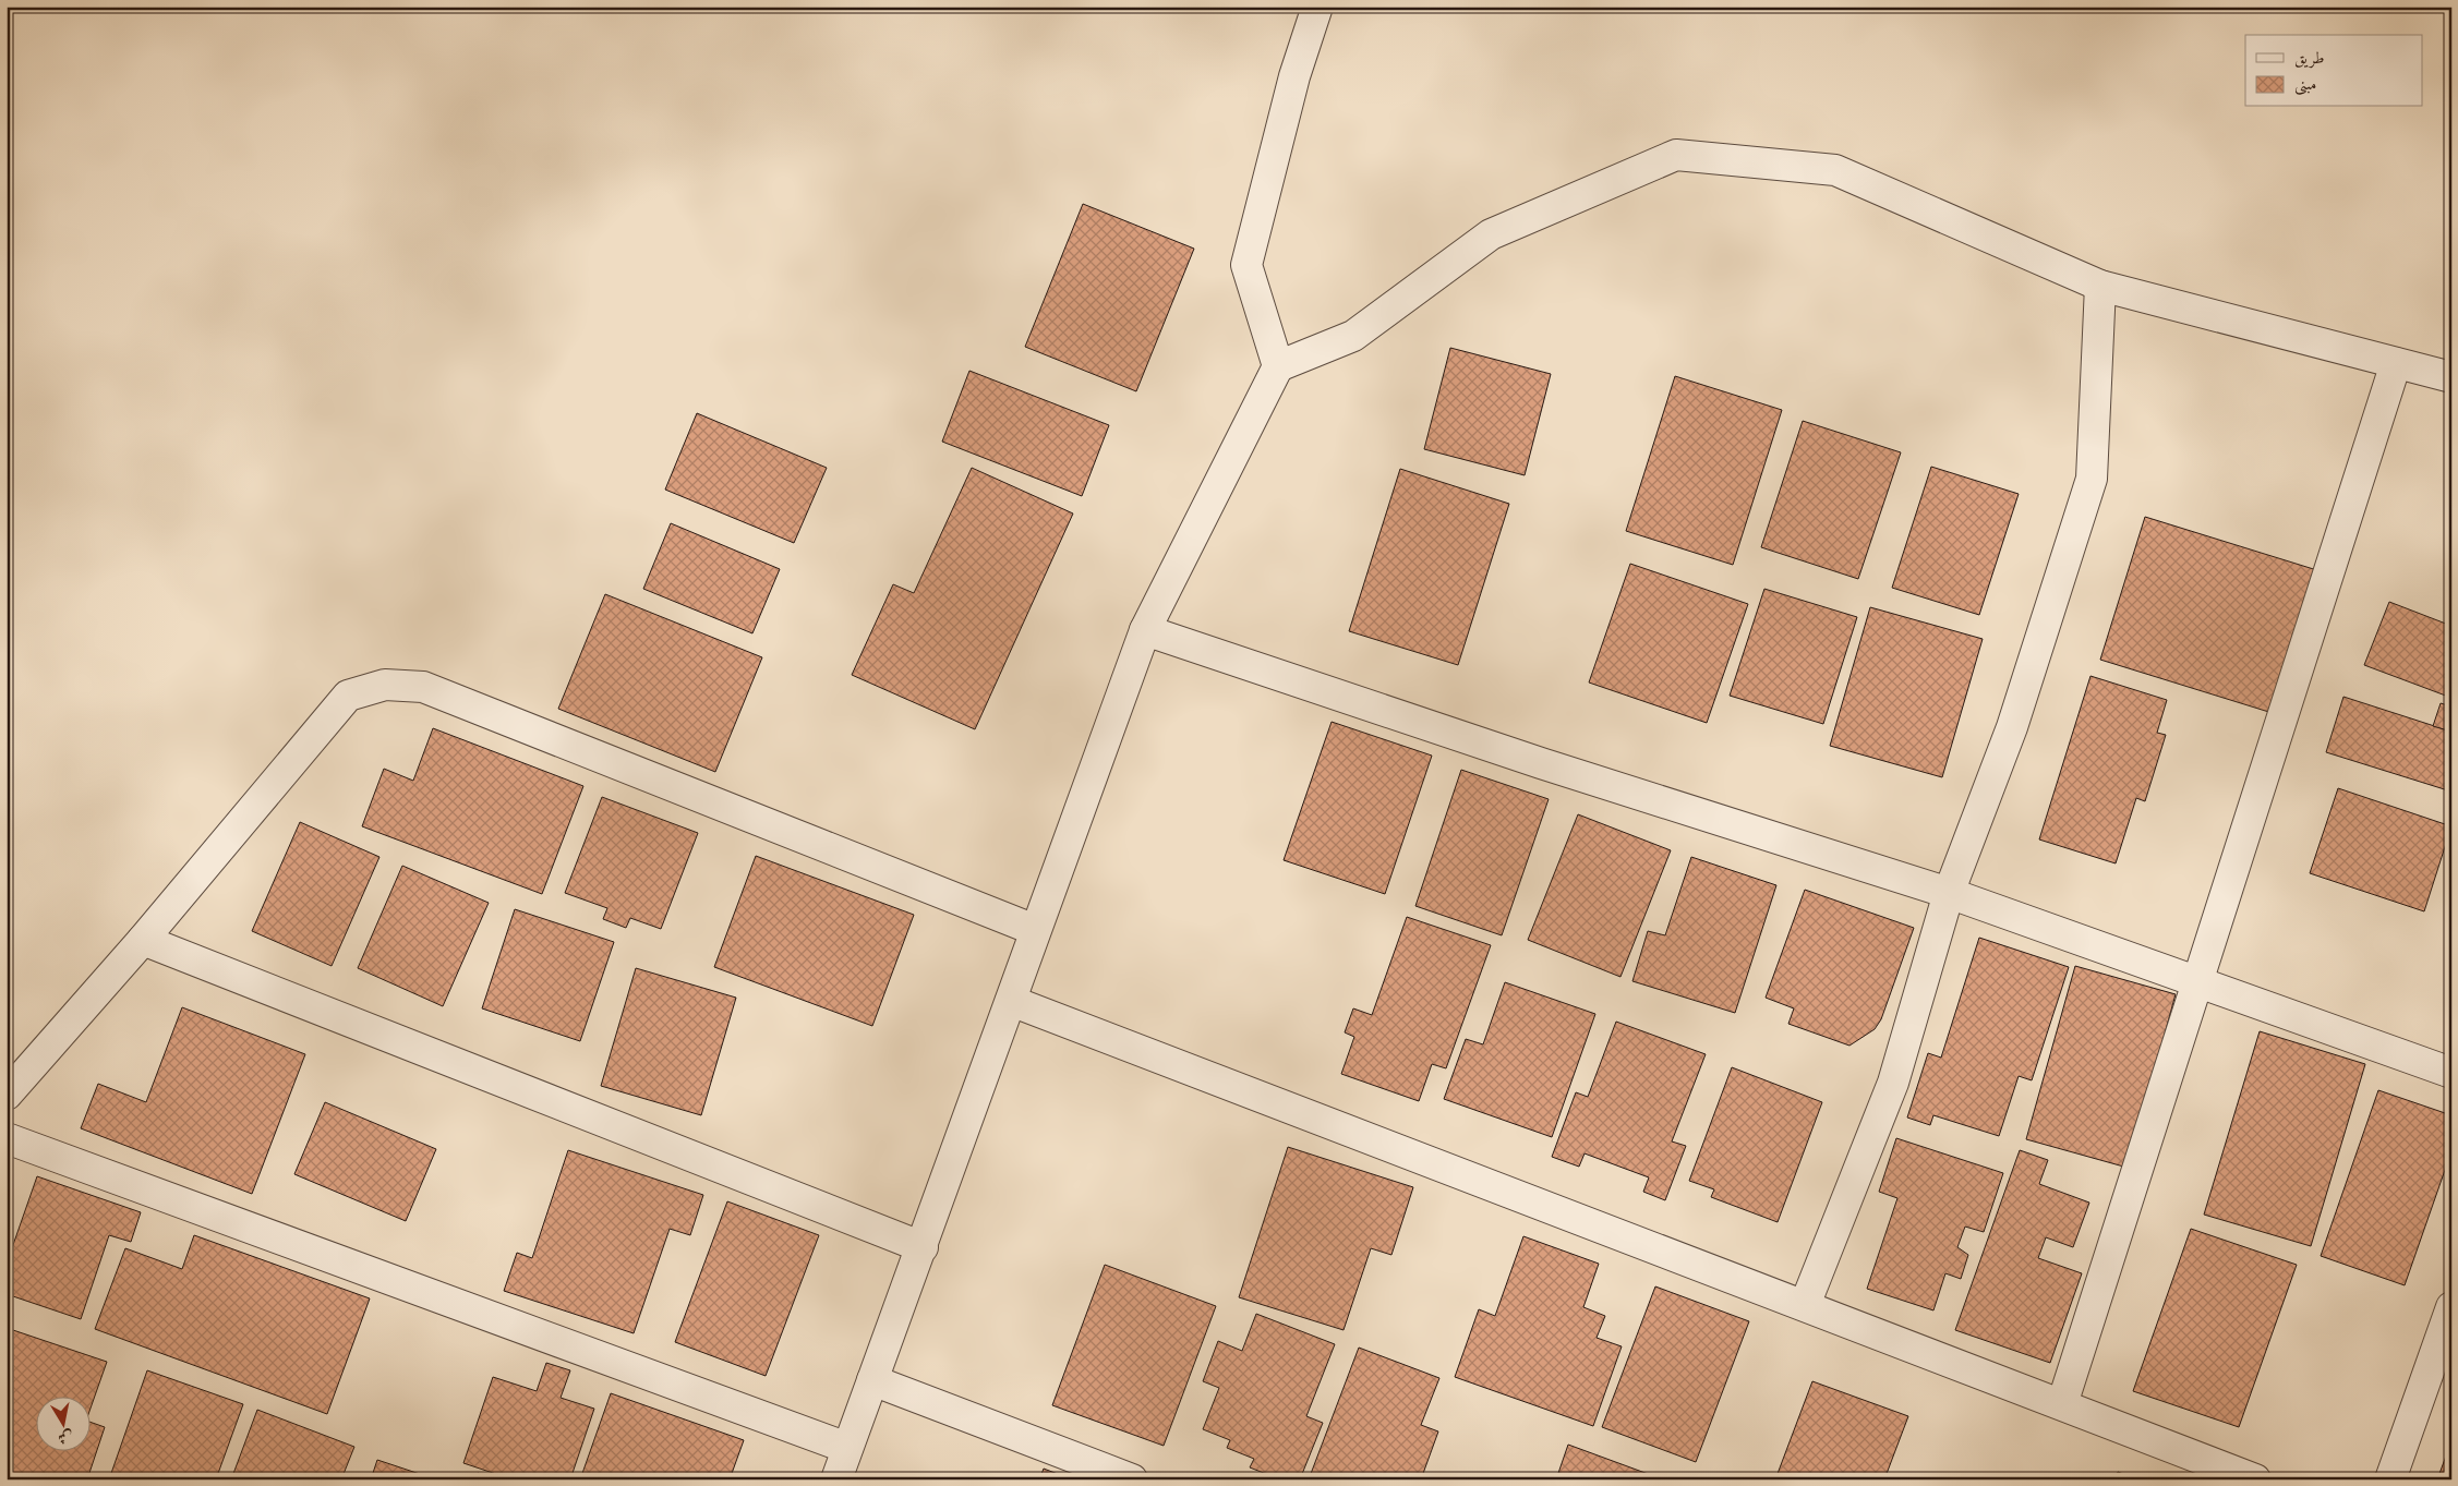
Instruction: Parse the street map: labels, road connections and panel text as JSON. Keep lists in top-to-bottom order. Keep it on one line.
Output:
{"legend":["طريق","مبنى"],"north":"bottom"}
